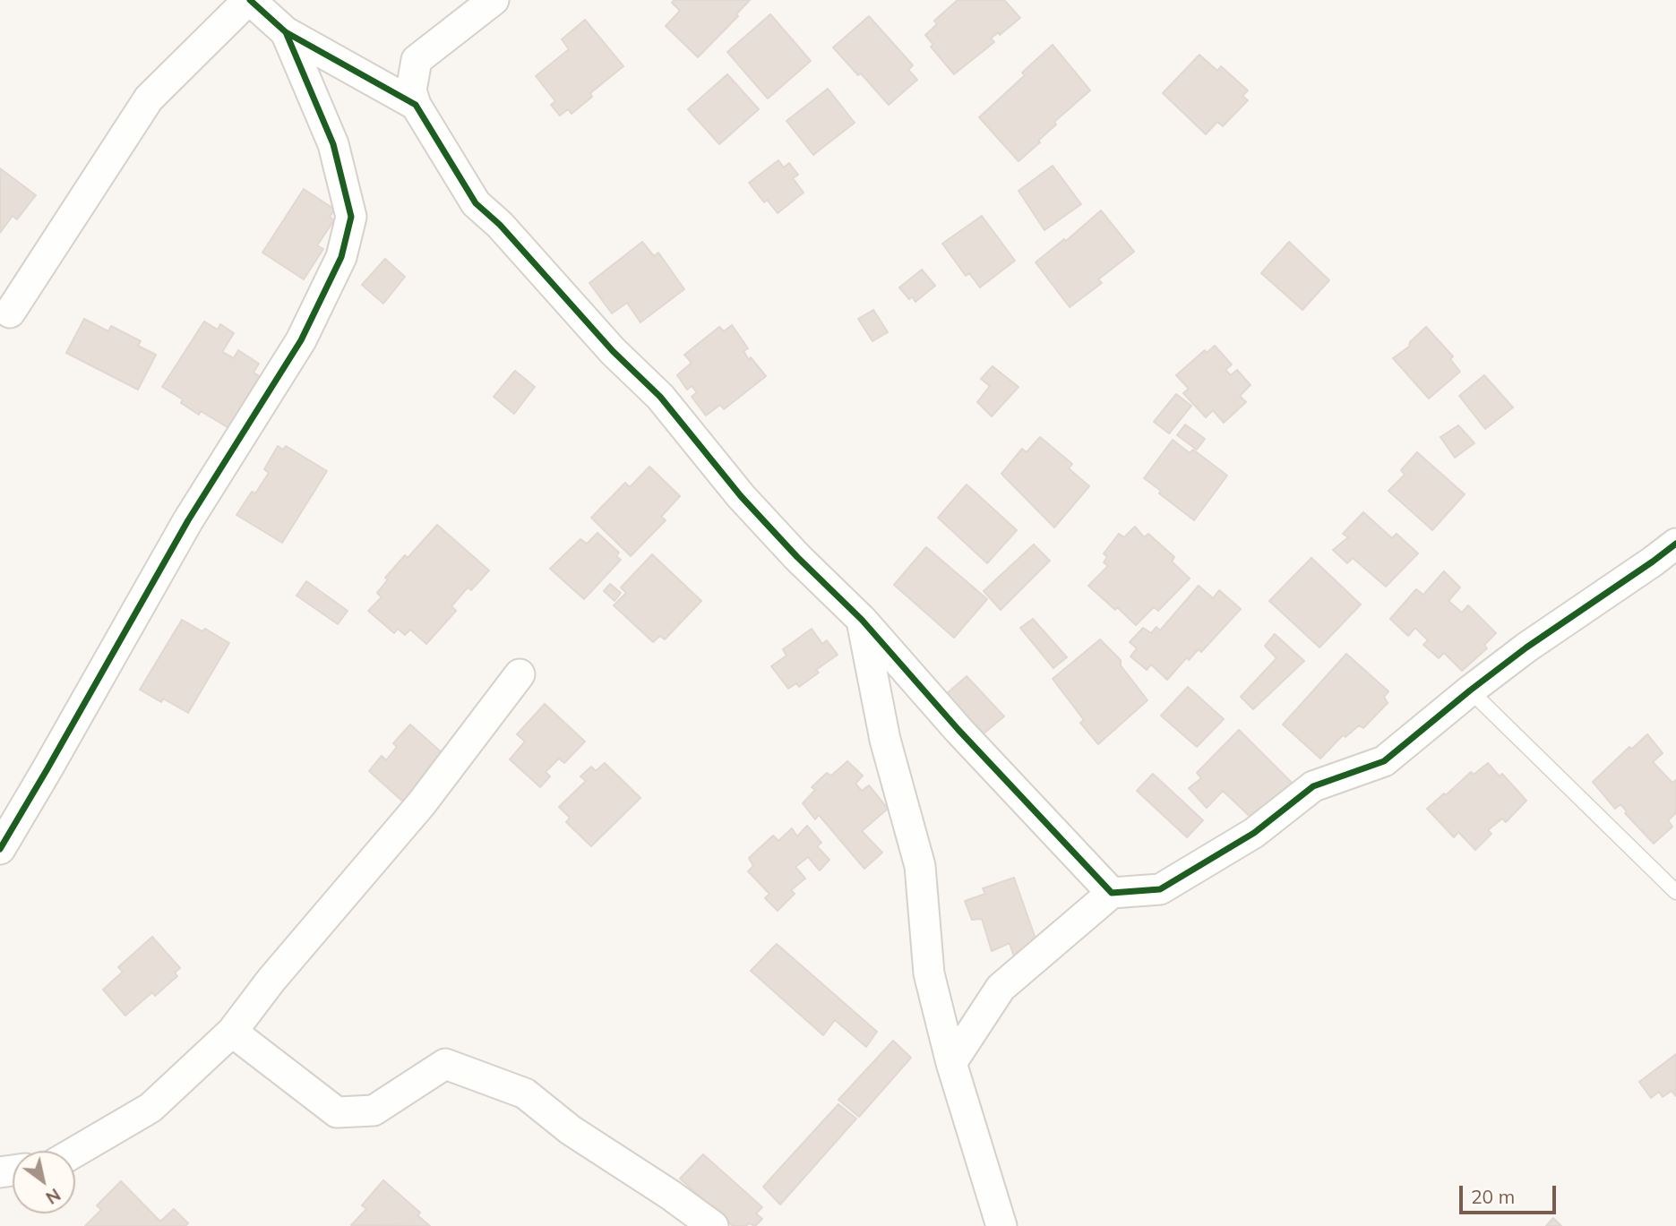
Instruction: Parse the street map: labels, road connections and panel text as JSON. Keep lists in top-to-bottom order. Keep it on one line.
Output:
{"scale_bar":"20 m","north":"bottom right"}
